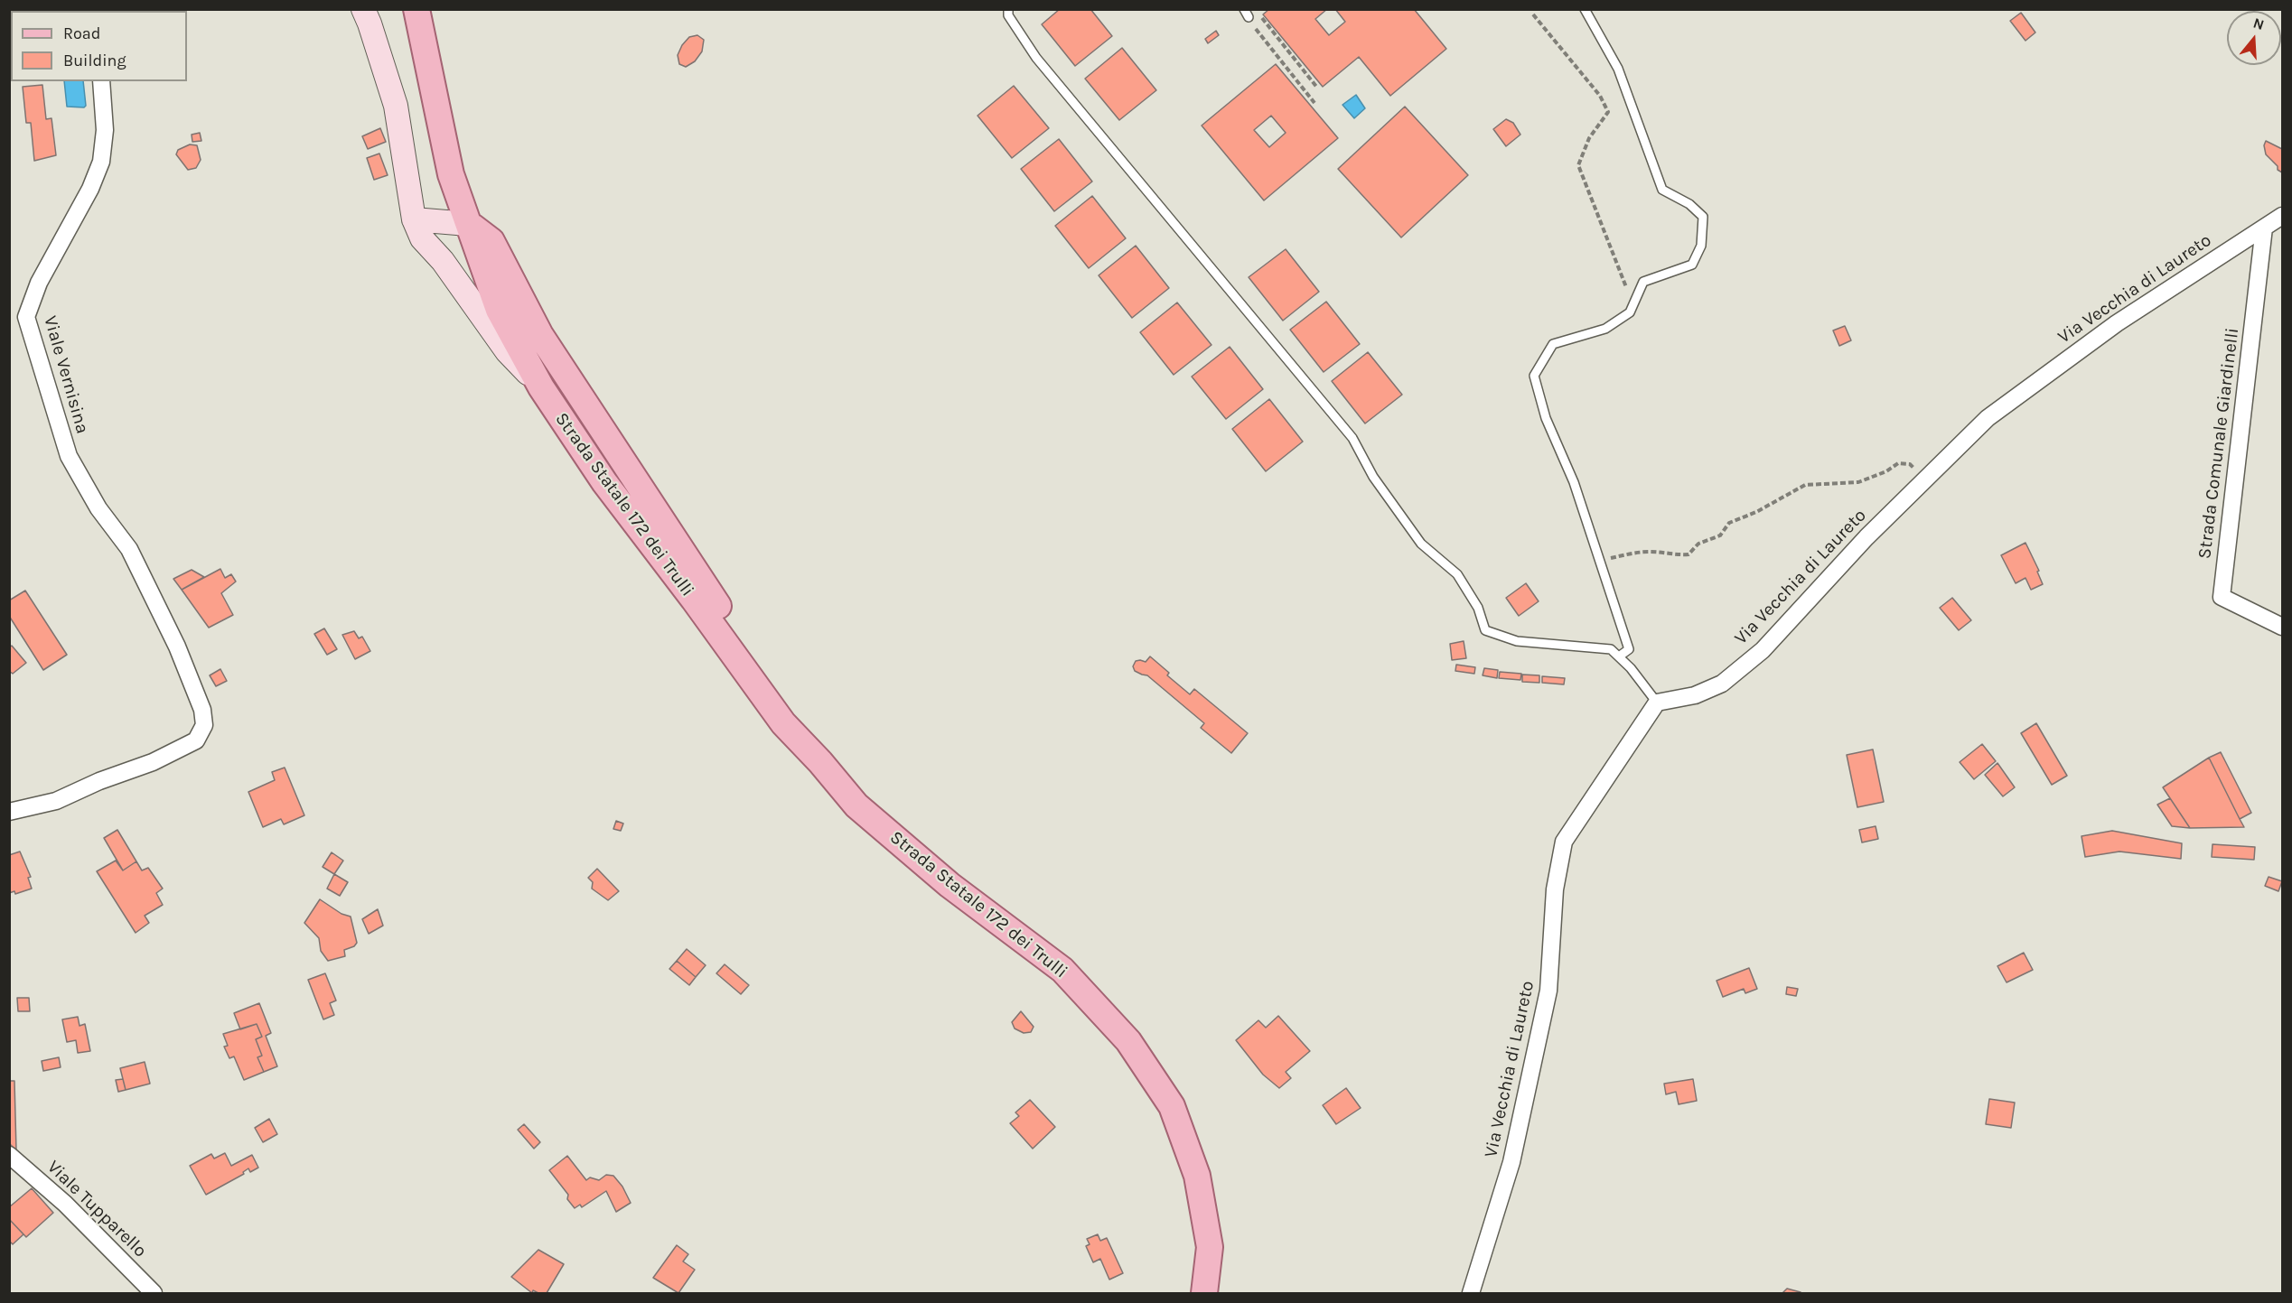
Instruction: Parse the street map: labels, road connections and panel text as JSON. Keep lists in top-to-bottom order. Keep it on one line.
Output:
{"streets":{"main road":["Strada Statale 172 dei Trulli"],"street":["Via Vecchia di Laureto","Viale Vernisina","Strada Comunale Giardinelli","Viale Tupparello"]},"crossings":[["Via Vecchia di Laureto","Strada Comunale Giardinelli"]],"legend":["Road","Building"],"north":"top"}
